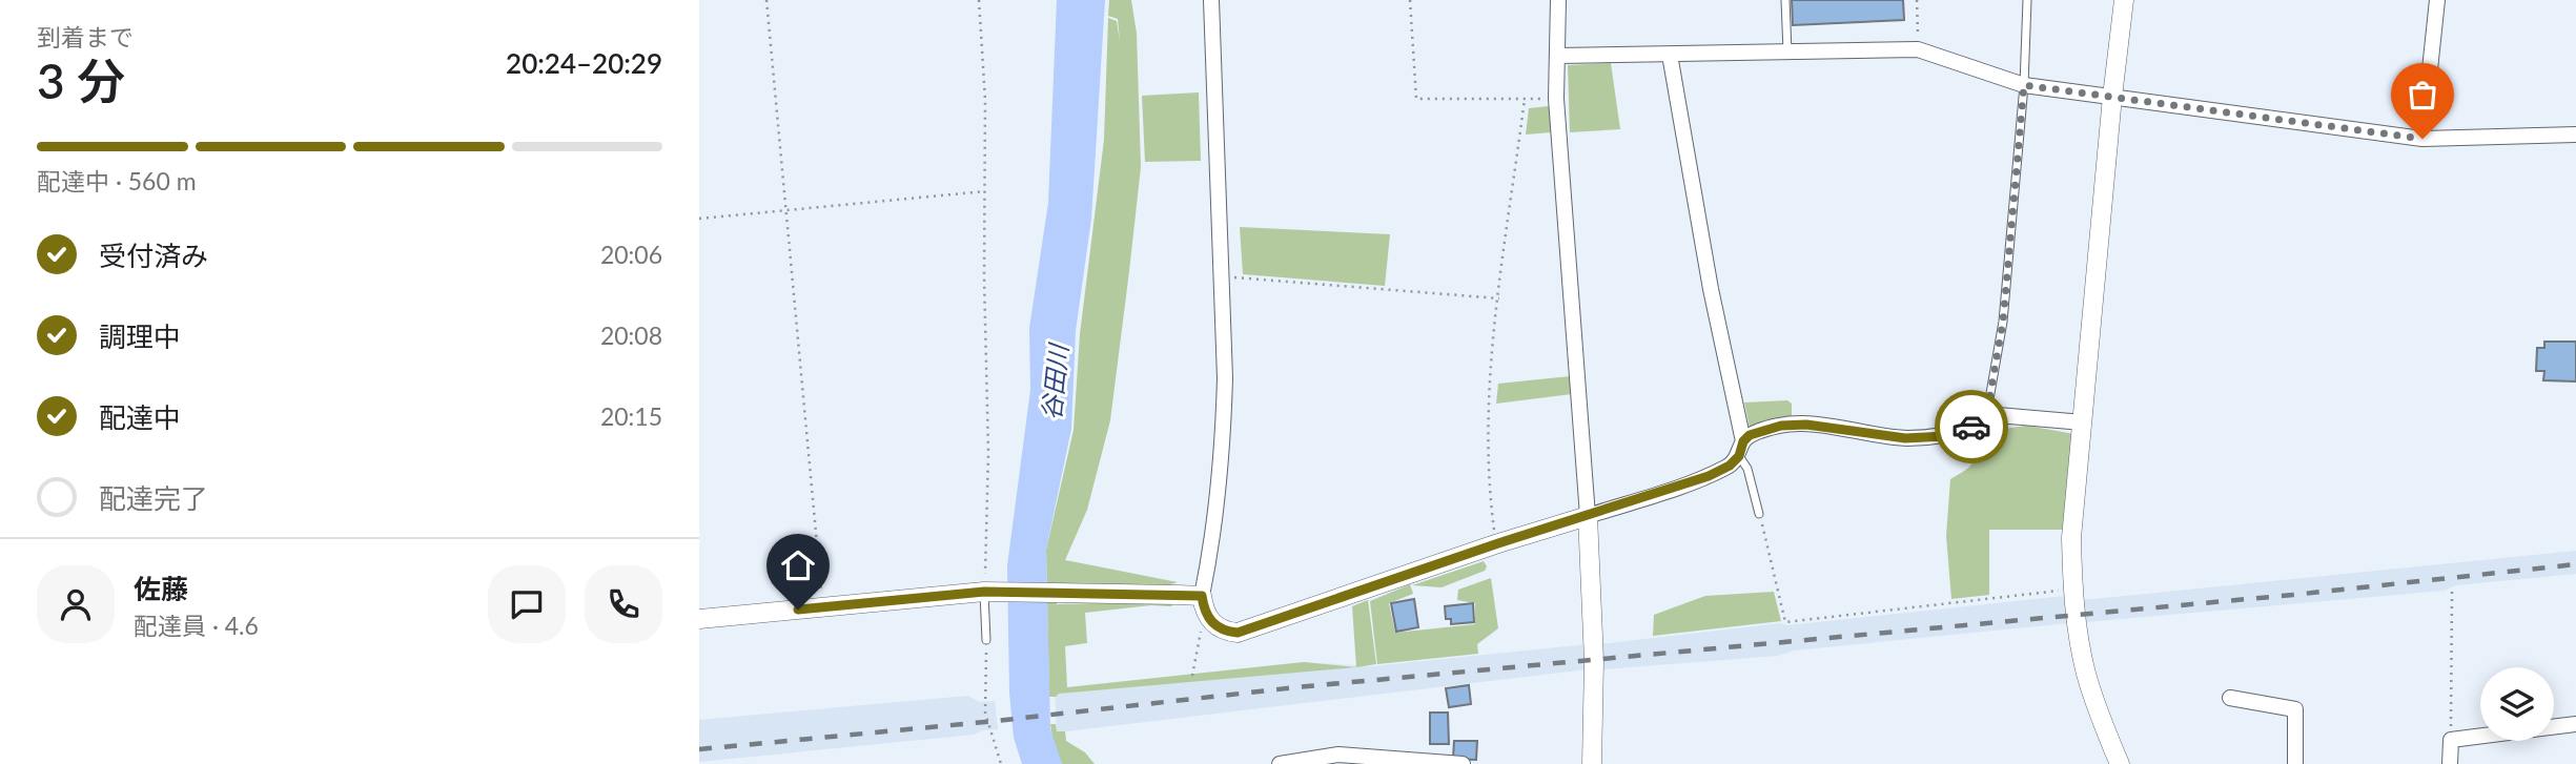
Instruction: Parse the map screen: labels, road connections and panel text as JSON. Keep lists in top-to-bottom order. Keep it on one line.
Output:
{"water":["谷田川"],"page":{"heading":["3 分","到着まで","20:24–20:29"],"panel":["佐藤","配達員 · 4.6"],"bar":"配達中 · 560 m","list":[["受付済み","20:06"],["調理中","20:08"],["配達中","20:15"],"配達完了"]}}
